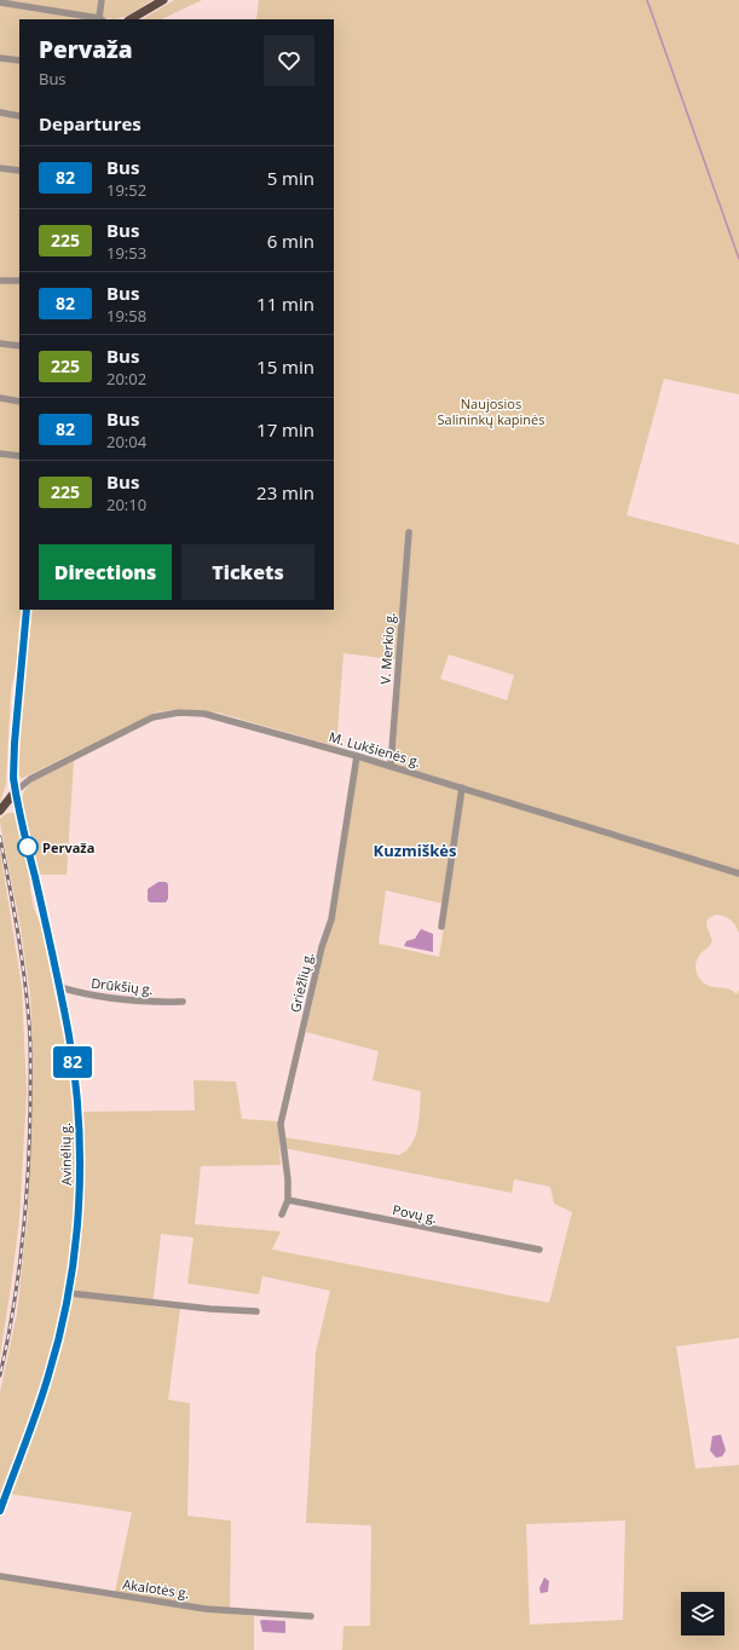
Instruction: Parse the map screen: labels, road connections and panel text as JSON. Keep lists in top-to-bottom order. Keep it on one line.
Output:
{"streets":{"main road":["Avinėlių g."],"street":["V. Merkio g.","M. Lukšienės g.","Griežlių g.","Drūkšių g.","Povų g.","Akalotės g."]},"crossings":[["V. Merkio g.","M. Lukšienės g."],["M. Lukšienės g.","Griežlių g."],["M. Lukšienės g.","Avinėlių g."],["Griežlių g.","Povų g."],["Drūkšių g.","Avinėlių g."]],"districts":["Kuzmiškės"],"parks":["Naujosios Salininkų kapinės"],"places":["Pervaža"],"lines":["bus line 82"],"page":{"on_map":"82","heading":[["Pervaža","Bus"],"Departures"],"list":[{"mark":"82","name":"Bus","note":"19:52","value":"5 min"},{"mark":"225","name":"Bus","note":"19:53","value":"6 min"},{"mark":"82","name":"Bus","note":"19:58","value":"11 min"},{"mark":"225","name":"Bus","note":"20:02","value":"15 min"},{"mark":"82","name":"Bus","note":"20:04","value":"17 min"},{"mark":"225","name":"Bus","note":"20:10","value":"23 min"}],"buttons":["Directions","Tickets"]}}
